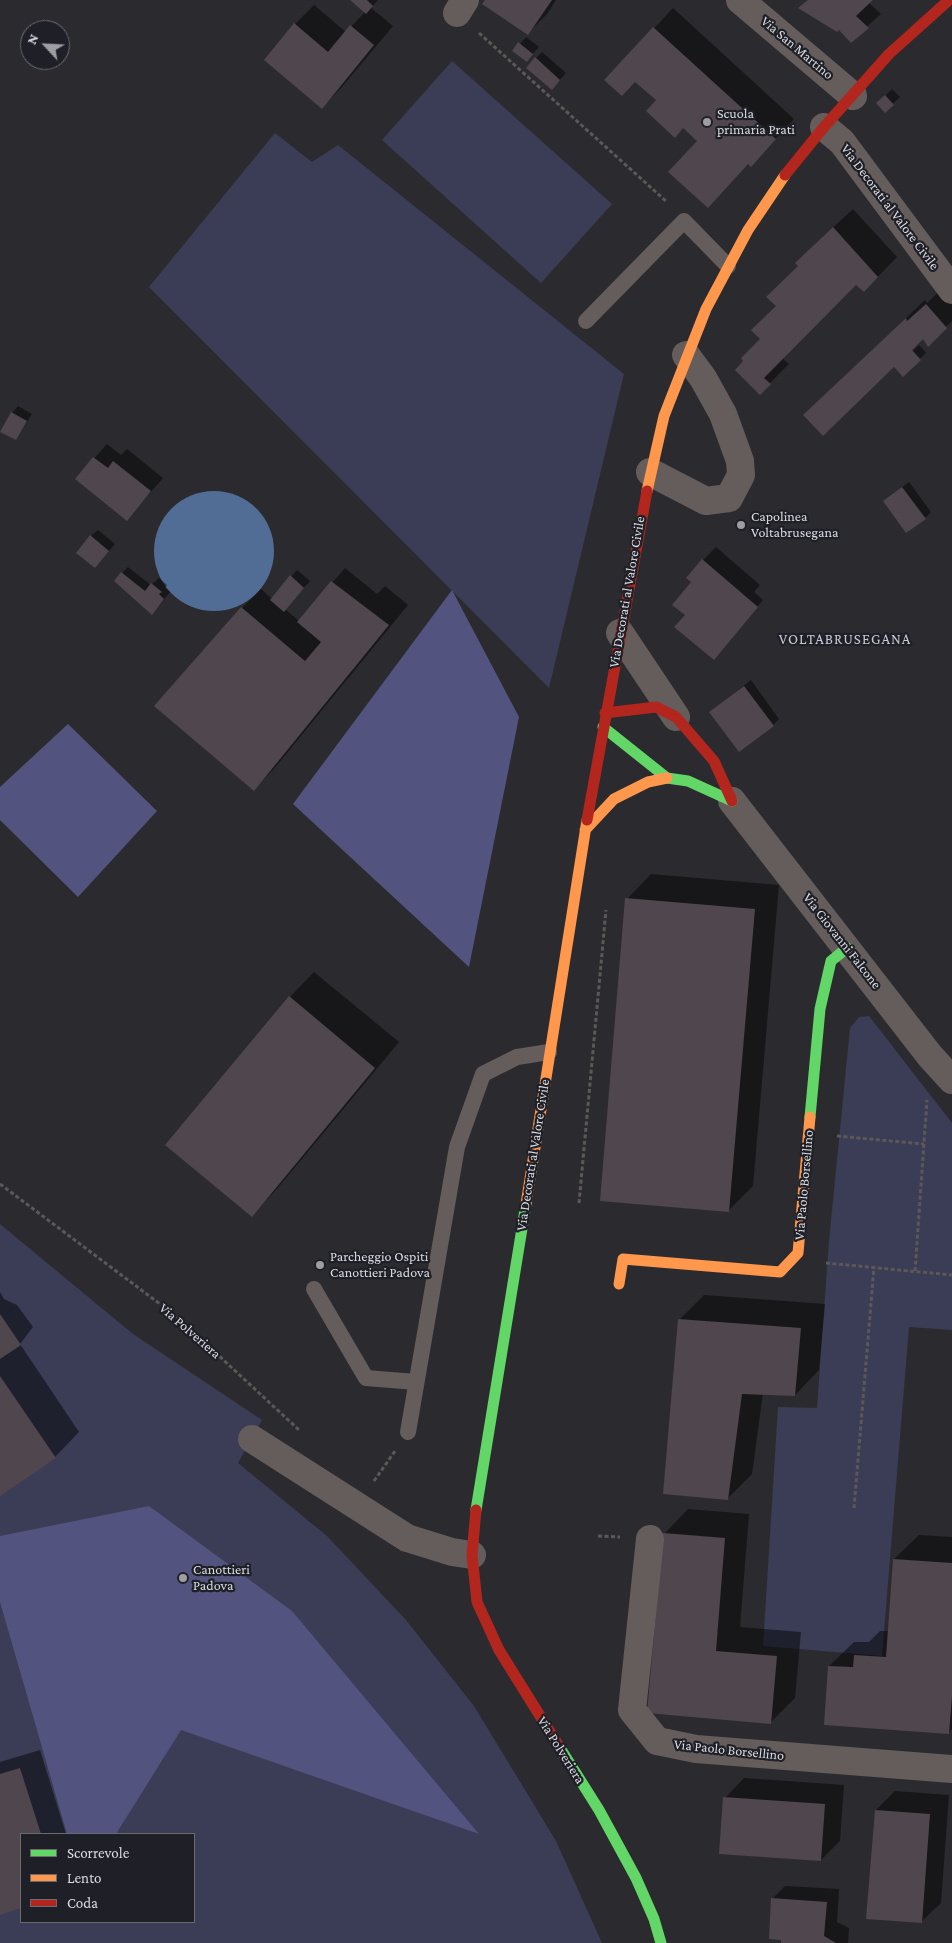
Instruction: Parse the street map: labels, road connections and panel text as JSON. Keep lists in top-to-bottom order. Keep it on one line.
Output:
{"streets":{"street":["Via San Martino","Via Decorati al Valore Civile","Via Giovanni Falcone","Via Paolo Borsellino","Via Polveriera"]},"crossings":[["Via San Martino","Via Decorati al Valore Civile"],["Via Decorati al Valore Civile","Via Polveriera"],["Via Giovanni Falcone","Via Paolo Borsellino"]],"districts":["VOLTABRUSEGANA"],"places":["Scuola primaria Prati","Capolinea Voltabrusegana","Parcheggio Ospiti Canottieri Padova","Canottieri Padova"],"legend":["Scorrevole","Lento","Coda"],"north":"top left"}
